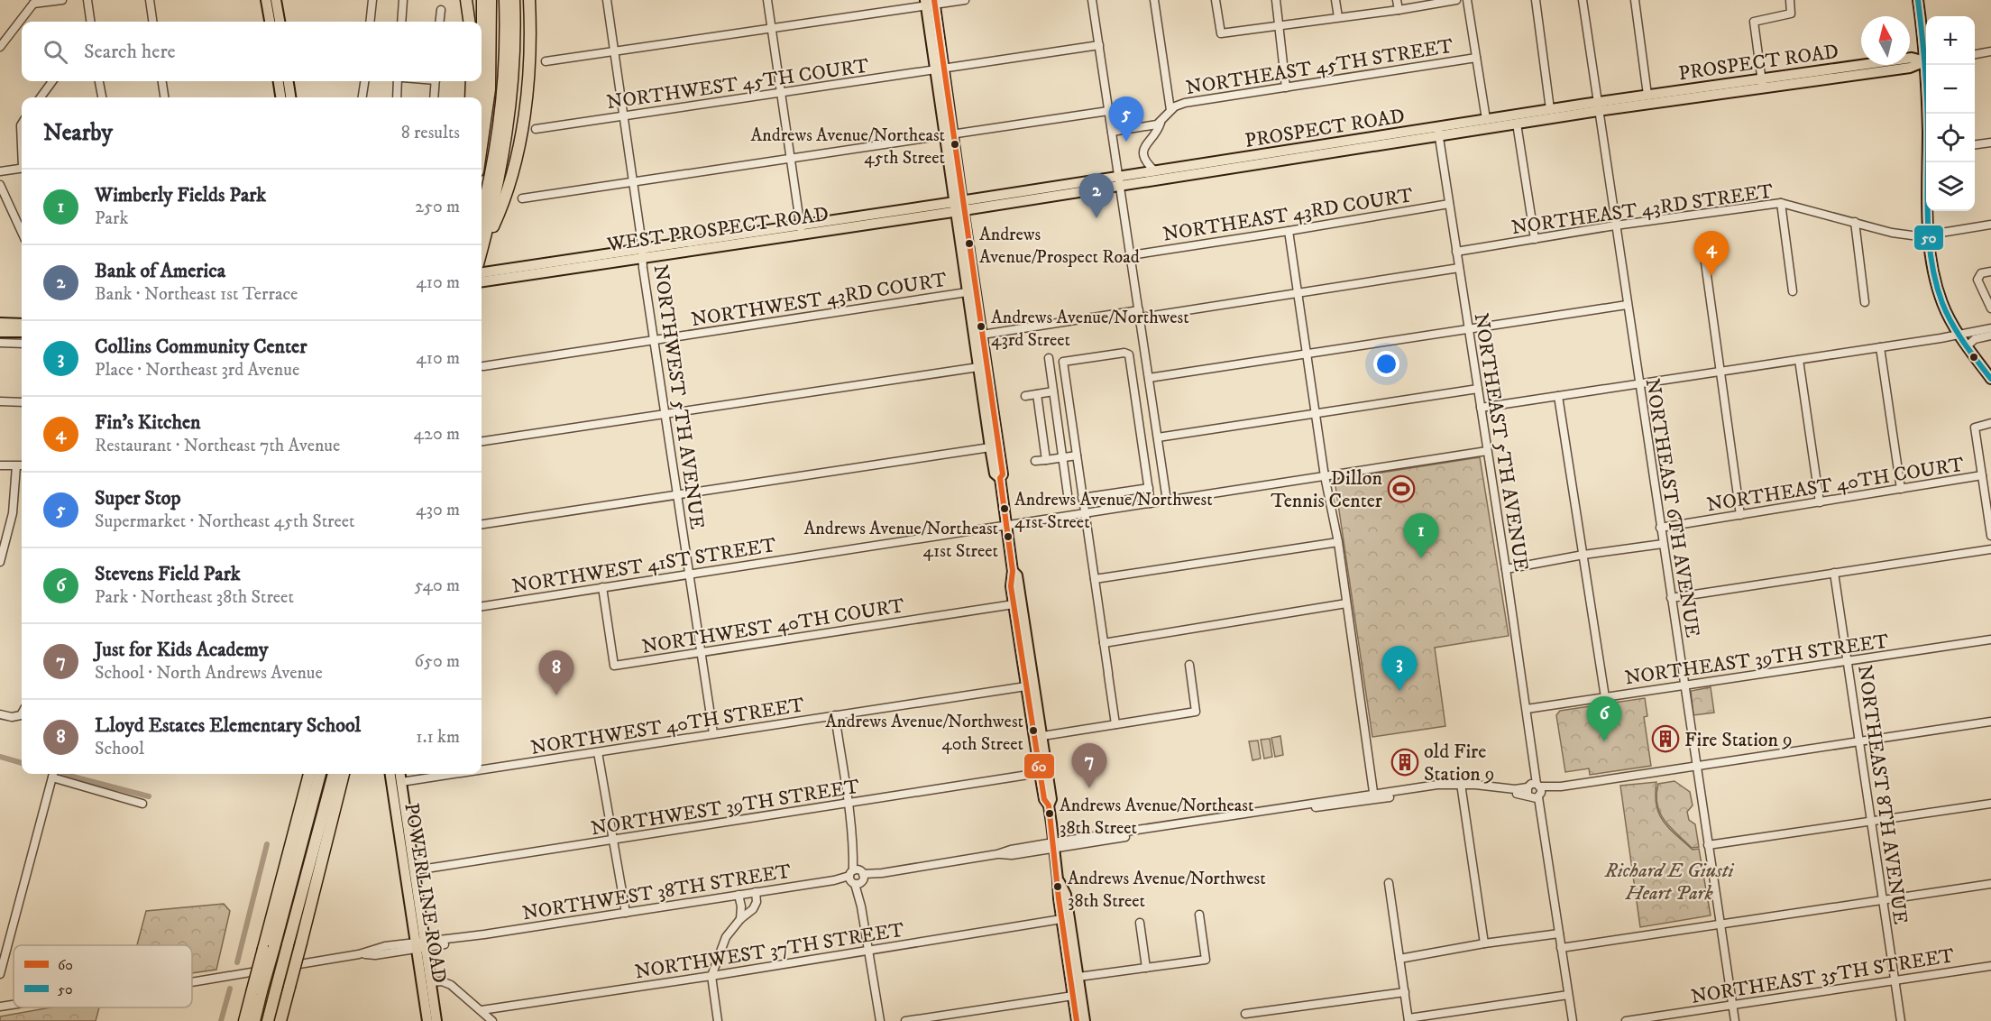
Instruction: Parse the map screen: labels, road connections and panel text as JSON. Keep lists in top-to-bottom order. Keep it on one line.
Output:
{"streets":{"main road":["PROSPECT ROAD","WEST PROSPECT ROAD","POWERLINE ROAD"],"street":["NORTHEAST 45TH STREET","NORTHWEST 45TH COURT","NORTHEAST 43RD STREET","NORTHEAST 43RD COURT","NORTHWEST 43RD COURT","NORTHWEST 5TH AVENUE","NORTHEAST 5TH AVENUE","NORTHEAST 40TH COURT","NORTHEAST 6TH AVENUE","NORTHWEST 41ST STREET","NORTHWEST 40TH COURT","NORTHEAST 39TH STREET","NORTHWEST 40TH STREET","NORTHEAST 8TH AVENUE","NORTHWEST 39TH STREET","NORTHWEST 38TH STREET","NORTHWEST 37TH STREET","NORTHEAST 35TH STREET"]},"crossings":[["PROSPECT ROAD","NORTHEAST 45TH STREET"],["PROSPECT ROAD","WEST PROSPECT ROAD"],["PROSPECT ROAD","NORTHEAST 5TH AVENUE"],["PROSPECT ROAD","NORTHEAST 6TH AVENUE"],["NORTHWEST 45TH COURT","NORTHWEST 5TH AVENUE"],["NORTHEAST 43RD STREET","NORTHEAST 5TH AVENUE"],["NORTHEAST 43RD STREET","NORTHEAST 6TH AVENUE"],["NORTHEAST 43RD COURT","NORTHEAST 5TH AVENUE"],["WEST PROSPECT ROAD","NORTHWEST 5TH AVENUE"],["NORTHWEST 43RD COURT","NORTHWEST 5TH AVENUE"],["NORTHWEST 5TH AVENUE","NORTHWEST 41ST STREET"],["NORTHWEST 5TH AVENUE","NORTHWEST 40TH COURT"],["NORTHWEST 5TH AVENUE","NORTHWEST 40TH STREET"],["NORTHEAST 5TH AVENUE","NORTHWEST 41ST STREET"],["NORTHEAST 5TH AVENUE","NORTHEAST 39TH STREET"],["NORTHEAST 5TH AVENUE","NORTHWEST 38TH STREET"],["NORTHEAST 40TH COURT","NORTHEAST 6TH AVENUE"],["NORTHEAST 6TH AVENUE","NORTHEAST 39TH STREET"],["NORTHEAST 6TH AVENUE","NORTHEAST 35TH STREET"],["NORTHWEST 41ST STREET","NORTHWEST 40TH COURT"],["NORTHEAST 39TH STREET","NORTHEAST 8TH AVENUE"],["NORTHWEST 40TH STREET","POWERLINE ROAD"],["NORTHEAST 8TH AVENUE","NORTHEAST 35TH STREET"],["NORTHWEST 39TH STREET","POWERLINE ROAD"],["NORTHWEST 38TH STREET","POWERLINE ROAD"]],"parks":["Richard E Giusti Heart Park"],"places":{"other":["Andrews Avenue/Northeast 45th Street","Andrews Avenue/Prospect Road","Andrews Avenue/Northwest 43rd Street","Andrews Avenue/Northwest 41st Street","Andrews Avenue/Northeast 41st Street","Andrews Avenue/Northwest 40th Street","Andrews Avenue/Northeast 38th Street","Andrews Avenue/Northwest 38th Street"],"sports":["Dillon Tennis Center"],"building":["Fire Station 9","old Fire Station 9"]},"lines":["transit line 60","transit line 50"],"legend":["60","50"],"north":"top","page":{"map_buttons":["+","−"],"search":"Search here","pins":["5","2","4","1","3","8","6","7"],"heading":["Nearby","8 results"],"list":[{"mark":"1","name":"Wimberly Fields Park","note":"Park","value":"250 m"},{"mark":"2","name":"Bank of America","note":"Bank · Northeast 1st Terrace","value":"410 m"},{"mark":"3","name":"Collins Community Center","note":"Place · Northeast 3rd Avenue","value":"410 m"},{"mark":"4","name":"Fin's Kitchen","note":"Restaurant · Northeast 7th Avenue","value":"420 m"},{"mark":"5","name":"Super Stop","note":"Supermarket · Northeast 45th Street","value":"430 m"},{"mark":"6","name":"Stevens Field Park","note":"Park · Northeast 38th Street","value":"540 m"},{"mark":"7","name":"Just for Kids Academy","note":"School · North Andrews Avenue","value":"650 m"},{"mark":"8","name":"Lloyd Estates Elementary School","note":"School","value":"1.1 km"}]}}
